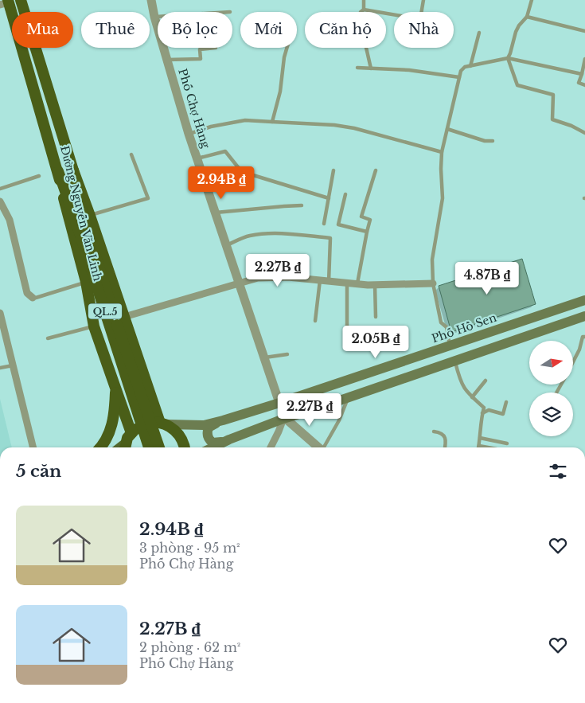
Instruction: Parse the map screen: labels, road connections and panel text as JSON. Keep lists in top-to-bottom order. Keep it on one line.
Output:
{"streets":{"highway":["Đường Nguyễn Văn Linh","QL.5"],"main road":["Phố Hồ Sen"],"street":["Phố Chợ Hàng"]},"crossings":[["Phố Chợ Hàng","Phố Hồ Sen"],["Đường Nguyễn Văn Linh","QL.5"],["Đường Nguyễn Văn Linh","Phố Hồ Sen"]],"north":"right","page":{"chip":["Mua","Thuê","Bộ lọc","Mới","Căn hộ","Nhà"],"price":["2.94B ₫","2.27B ₫","4.87B ₫","2.05B ₫","2.27B ₫"],"heading":"5 căn","list":[{"name":"2.94B ₫","note":"3 phòng · 95 m² · Phố Chợ Hàng"},{"name":"2.27B ₫","note":"2 phòng · 62 m² · Phố Chợ Hàng"}]}}
